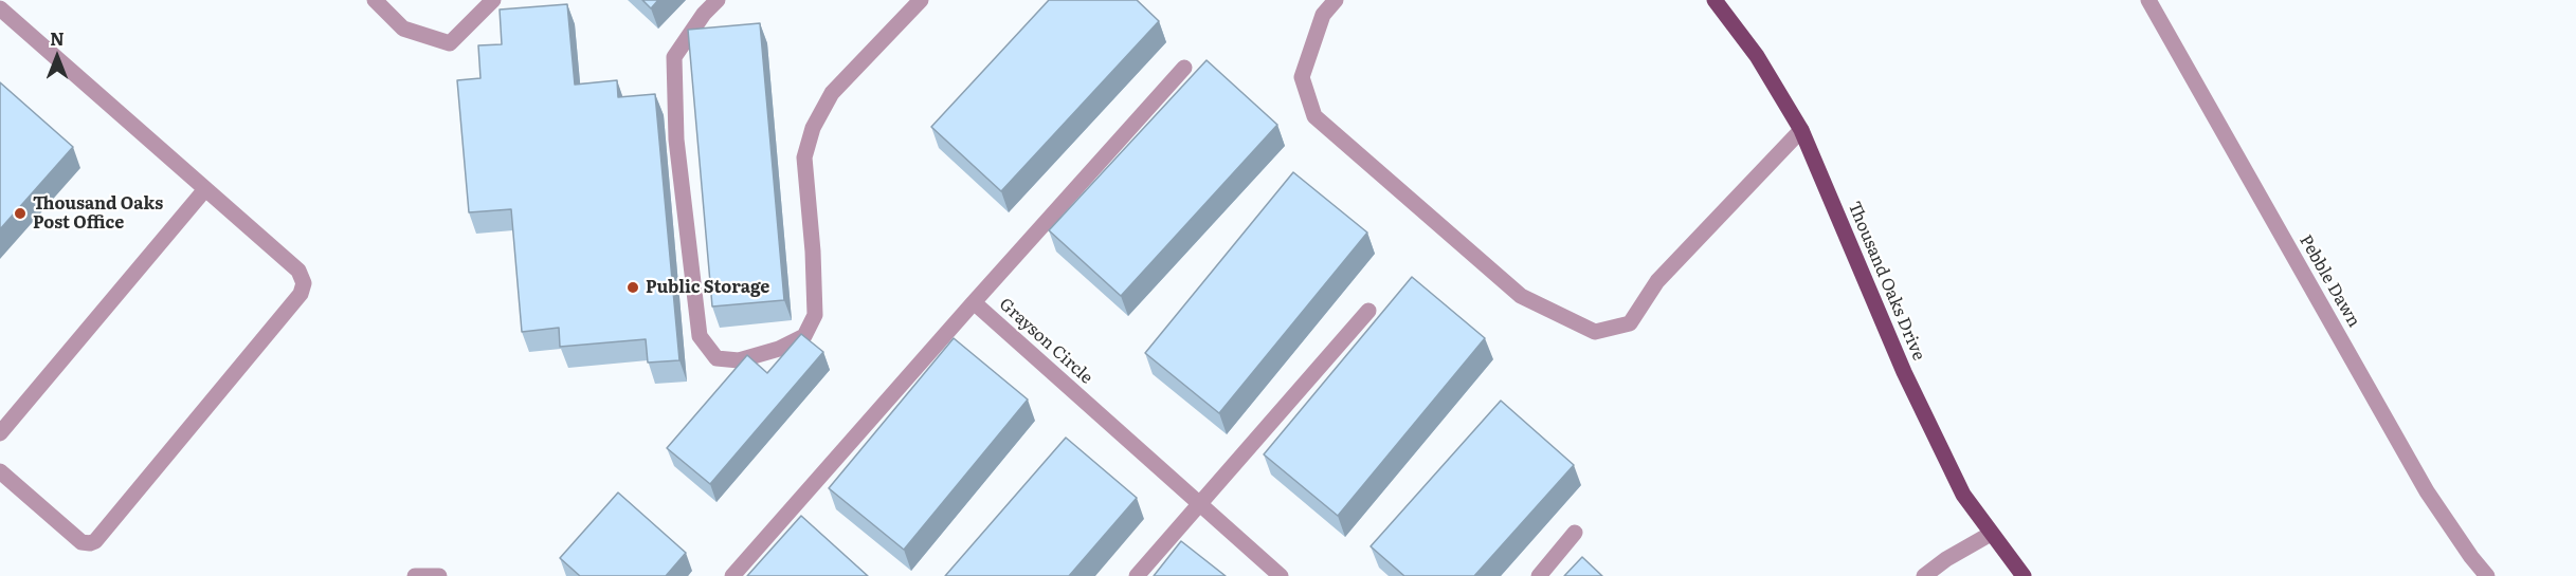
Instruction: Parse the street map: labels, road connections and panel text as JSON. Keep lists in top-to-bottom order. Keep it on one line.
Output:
{"streets":{"main road":["Thousand Oaks Drive"],"street":["Pebble Dawn","Grayson Circle"]},"places":["Thousand Oaks Post Office","Public Storage"],"north":"top"}
